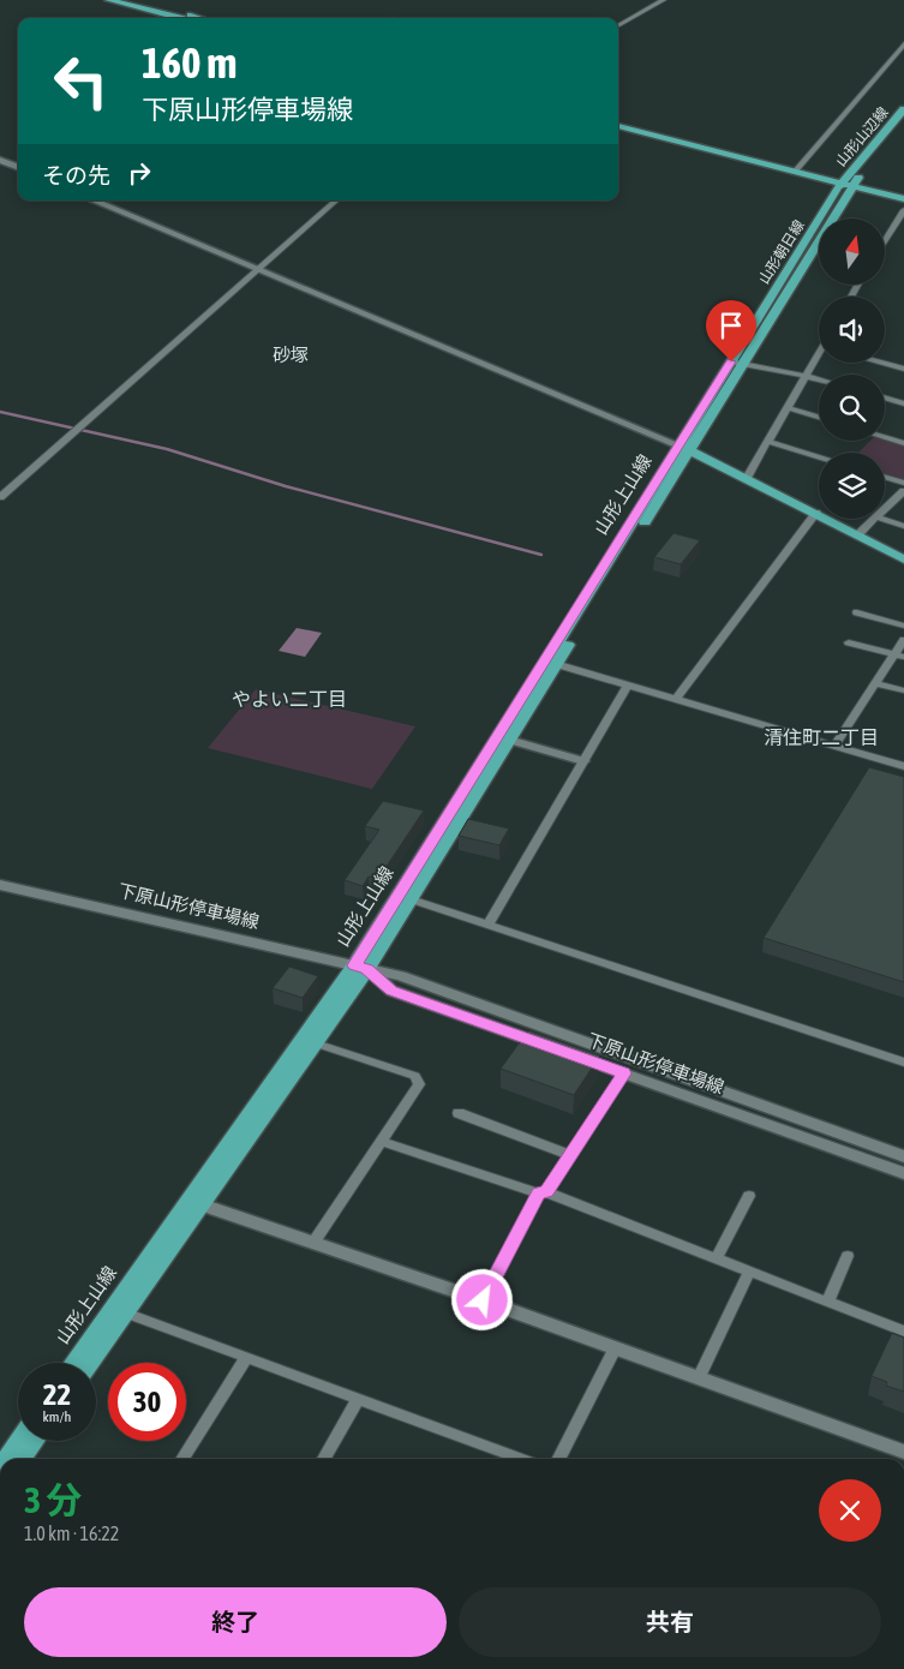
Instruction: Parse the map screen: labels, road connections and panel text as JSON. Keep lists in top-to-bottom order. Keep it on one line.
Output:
{"streets":{"main road":["山形山辺線","山形朝日線","山形上山線"],"street":["下原山形停車場線"]},"crossings":[["山形山辺線","山形朝日線"],["山形朝日線","山形上山線"],["山形上山線","下原山形停車場線"]],"districts":["砂塚","やよい二丁目","清住町二丁目"],"north":"top","page":{"turn":["160 m","下原山形停車場線"],"then":"その先","speed":"22 km/h","limit":"30","heading":["3 分","1.0 km · 16:22"],"buttons":["終了","共有"]}}
